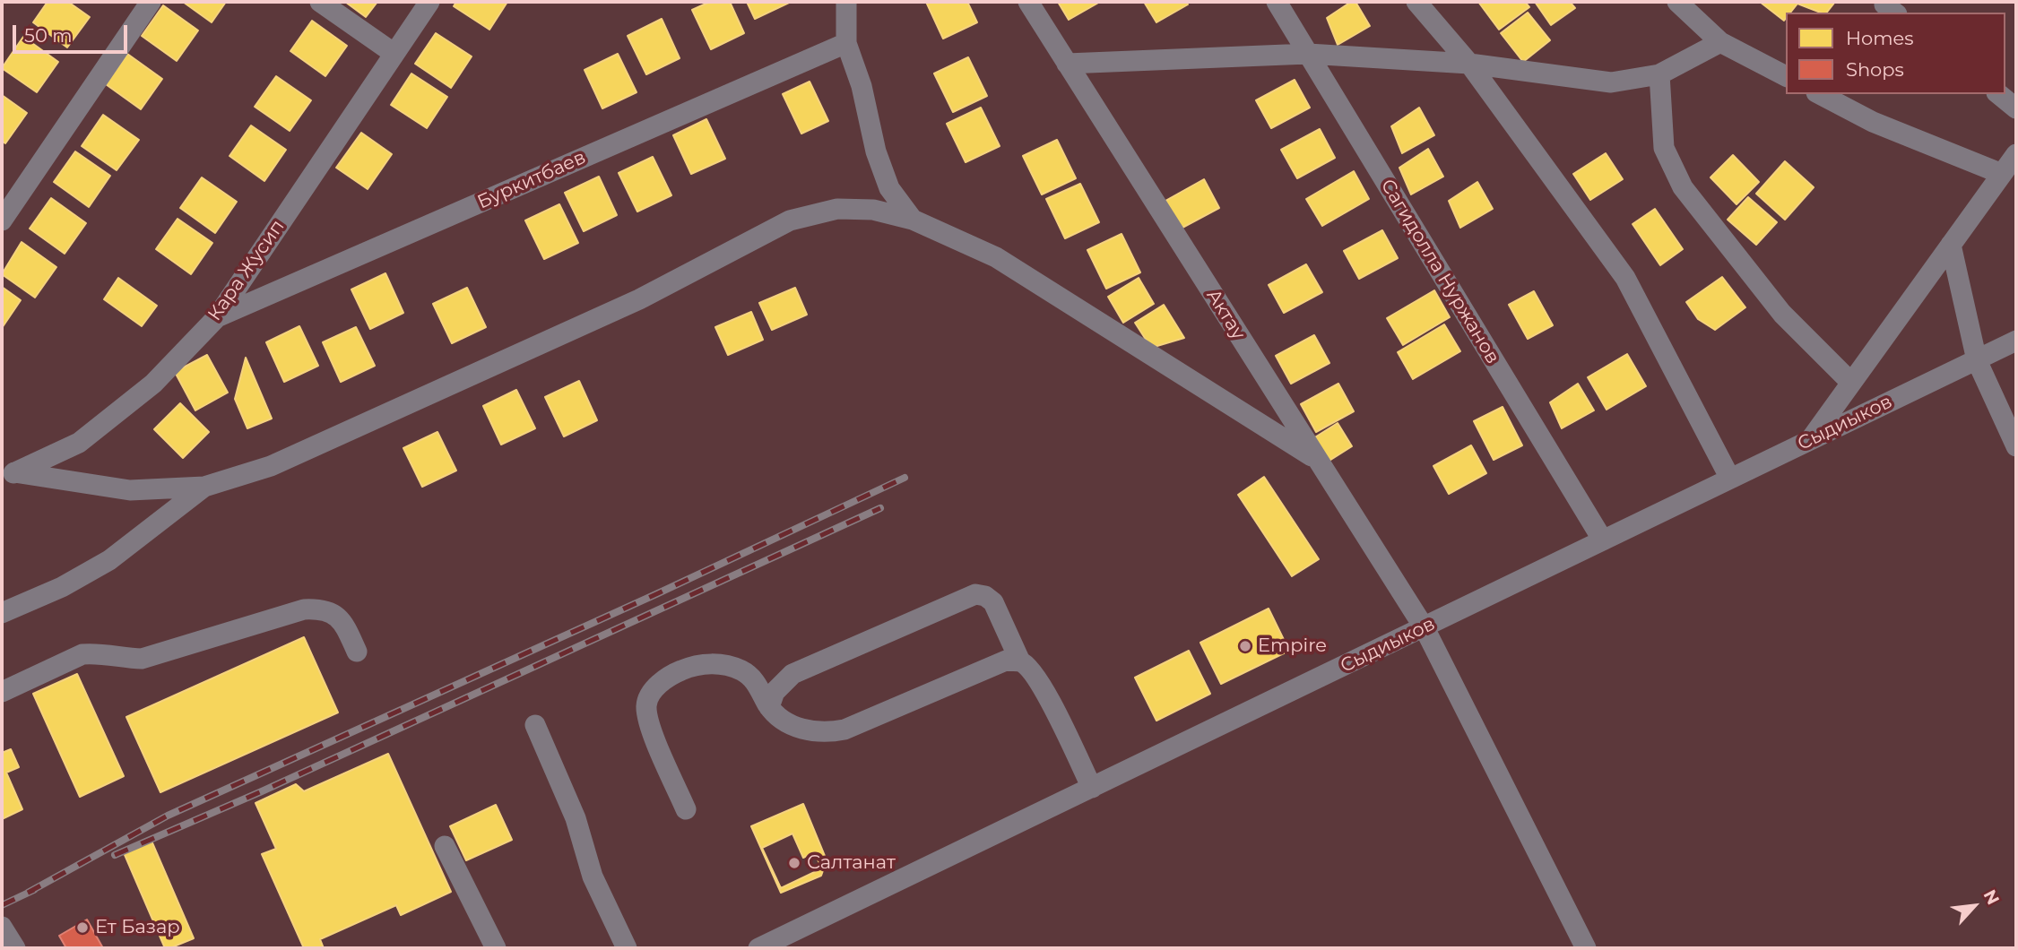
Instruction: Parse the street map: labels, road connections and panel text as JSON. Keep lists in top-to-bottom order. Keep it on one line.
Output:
{"streets":{"street":["Буркитбаев","Кара Жусип","Сагидолла Нуржанов","Актау","Сыдиыков"]},"crossings":[["Буркитбаев","Кара Жусип"],["Сагидолла Нуржанов","Сыдиыков"],["Актау","Сыдиыков"]],"places":["Empire","Салтанат","Ет Базар"],"legend":["Homes","Shops"],"scale_bar":"50 m","north":"top right"}
